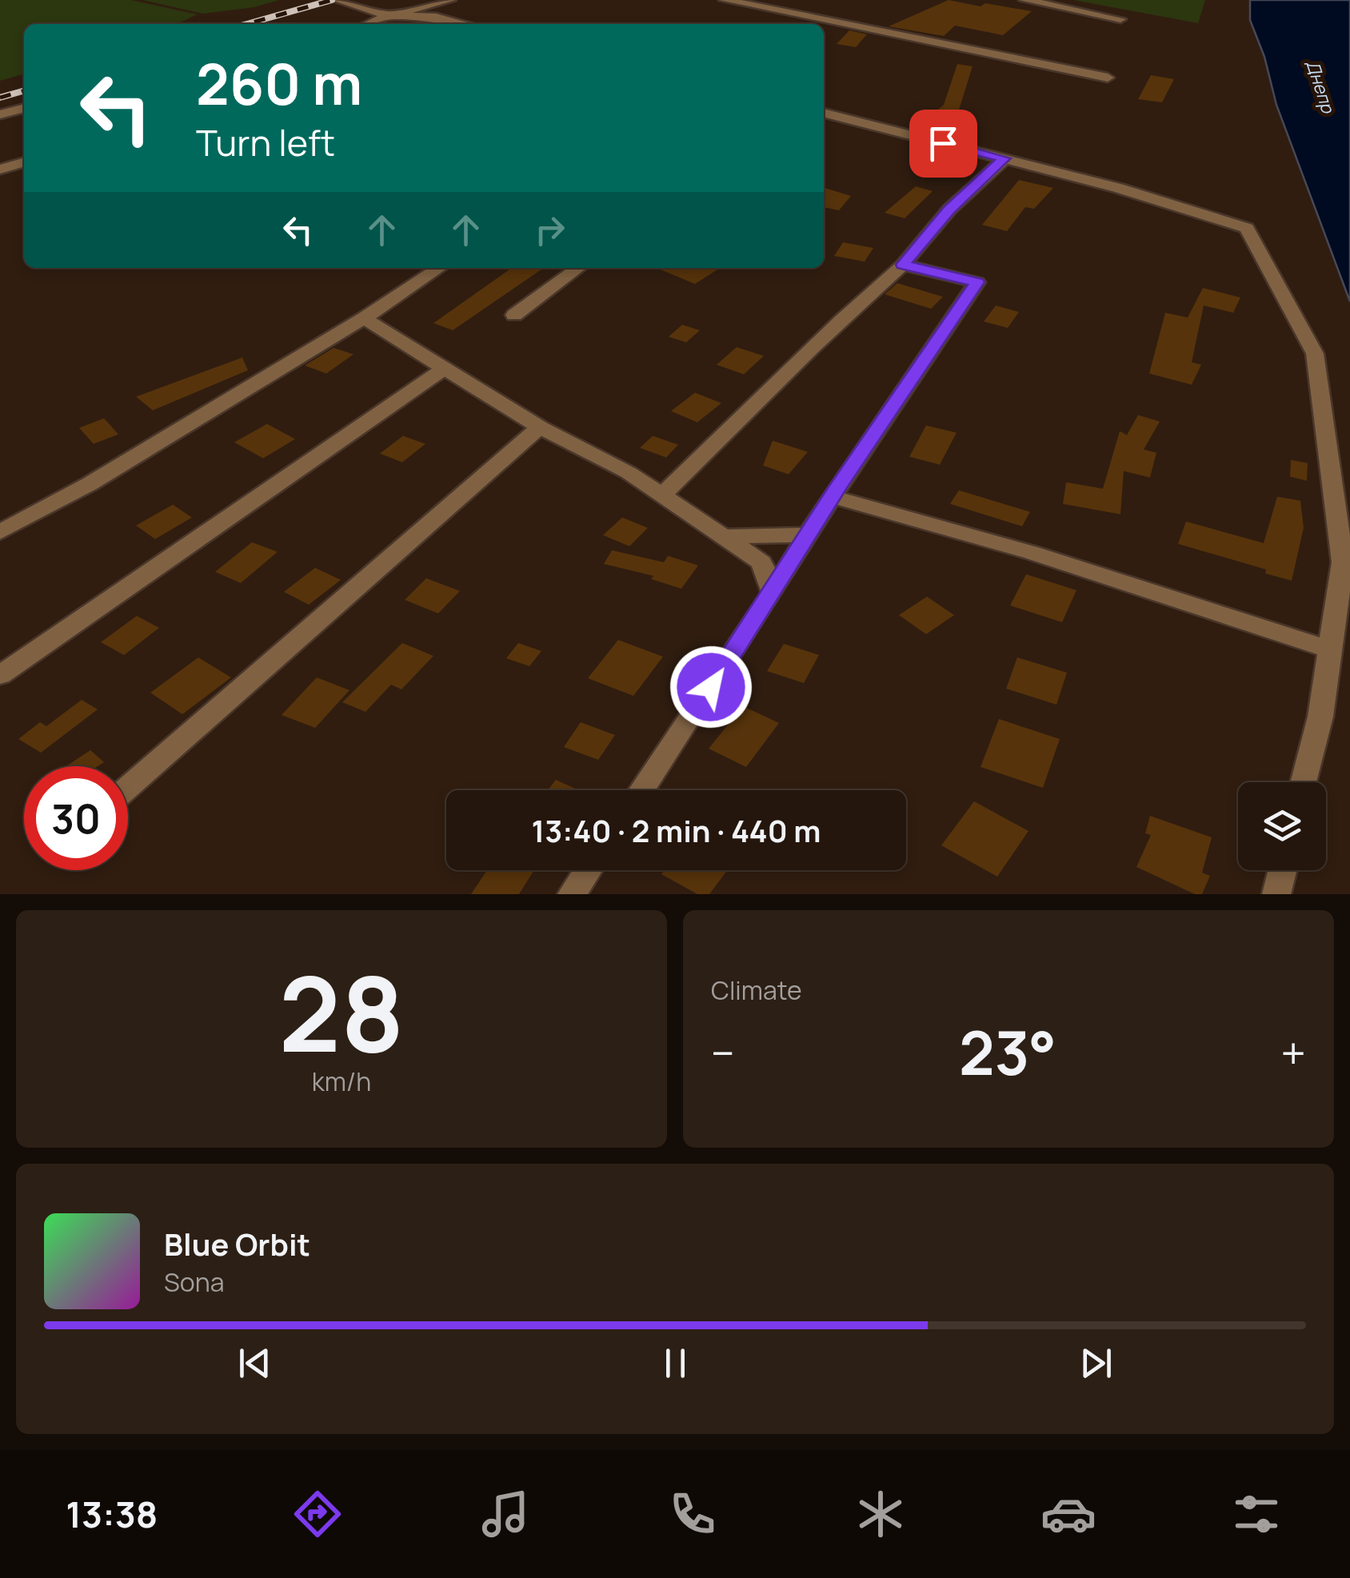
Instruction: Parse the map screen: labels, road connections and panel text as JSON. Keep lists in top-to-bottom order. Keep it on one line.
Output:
{"water":["Днепр"],"page":{"turn":["260 m","Turn left"],"limit":"30","trip":"13:40 · 2 min · 440 m","tile":[["28","km/h"],"Climate"],"heat":["−","23°","+"],"song":["Blue Orbit","Sona"],"tabs":"13:38"}}
